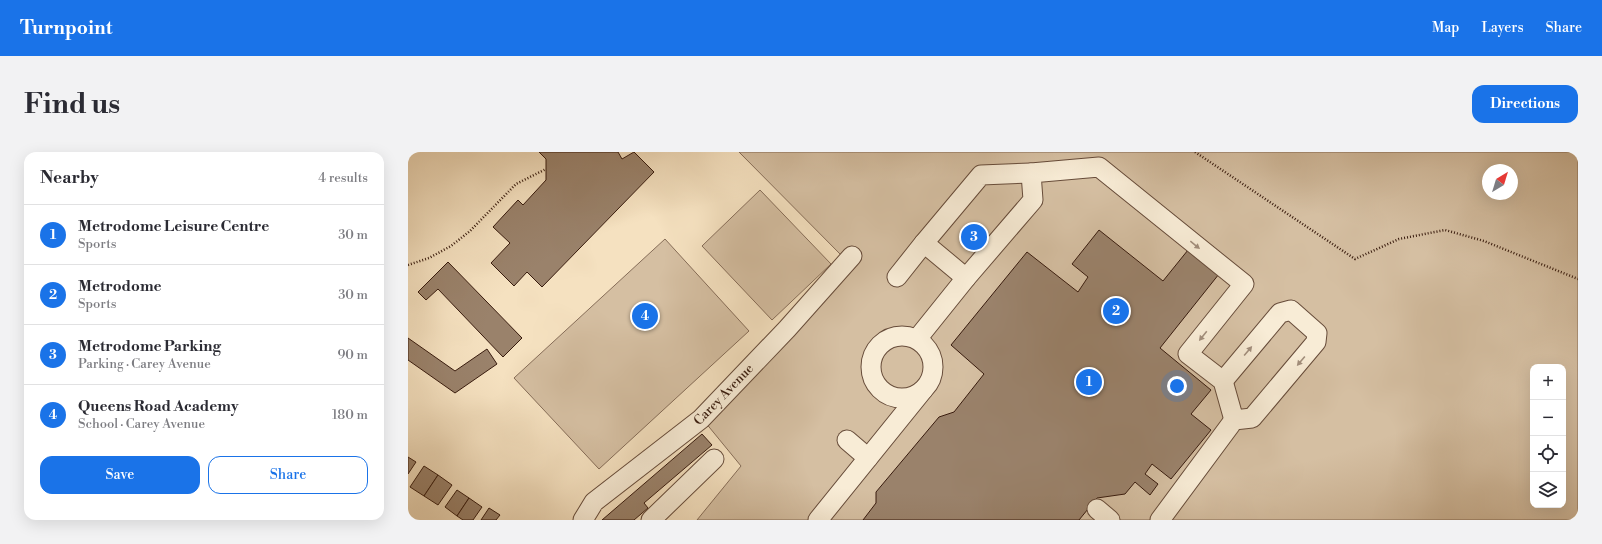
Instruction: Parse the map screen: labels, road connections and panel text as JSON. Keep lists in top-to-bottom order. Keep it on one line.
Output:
{"streets":{"street":["Carey Avenue"]},"north":"top right","page":{"header":"Turnpoint","nav":["Map","Layers","Share"],"buttons":["Directions",["Save","Share"]],"title":"Find us","heading":["Nearby","4 results"],"list":[{"mark":"1","name":"Metrodome Leisure Centre","note":"Sports","value":"30 m"},{"mark":"2","name":"Metrodome","note":"Sports","value":"30 m"},{"mark":"3","name":"Metrodome Parking","note":"Parking · Carey Avenue","value":"90 m"},{"mark":"4","name":"Queens Road Academy","note":"School · Carey Avenue","value":"180 m"}],"pins":["3","2","4","1"],"map_buttons":["+","−"]}}
